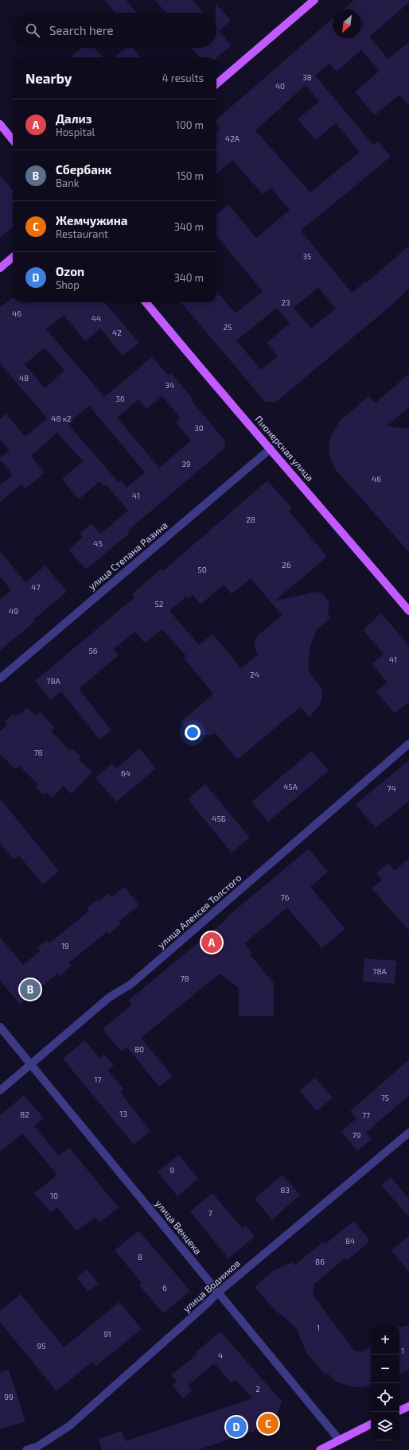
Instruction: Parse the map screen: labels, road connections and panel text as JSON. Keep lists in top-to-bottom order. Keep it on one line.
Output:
{"streets":{"main road":["Пионерская улица"],"street":["улица Степана Разина","улица Алексея Толстого","улица Венцека","улица Водников"]},"crossings":[["Пионерская улица","улица Степана Разина"],["улица Алексея Толстого","улица Венцека"],["улица Венцека","улица Водников"]],"house_numbers":["38","40","42А","35","23","46","44","25","42","48","34","36","48 к2","30","39","46","41","28","45","26","50","47","52","49","56","41","24","78А","78","64","45А","74","45Б","76","19","78А","78","80","17","75","13","82","77","79","9","83","10","7","84","8","86","6","1","91","95","1","4","2","99"],"north":"bottom left","page":{"search":"Search here","heading":["Nearby","4 results"],"list":[{"mark":"A","name":"Дализ","note":"Hospital","value":"100 m"},{"mark":"B","name":"Сбербанк","note":"Bank","value":"150 m"},{"mark":"C","name":"Жемчужина","note":"Restaurant","value":"340 m"},{"mark":"D","name":"Ozon","note":"Shop","value":"340 m"}],"pins":["A","B","C","D"],"map_buttons":["+","−"]}}
